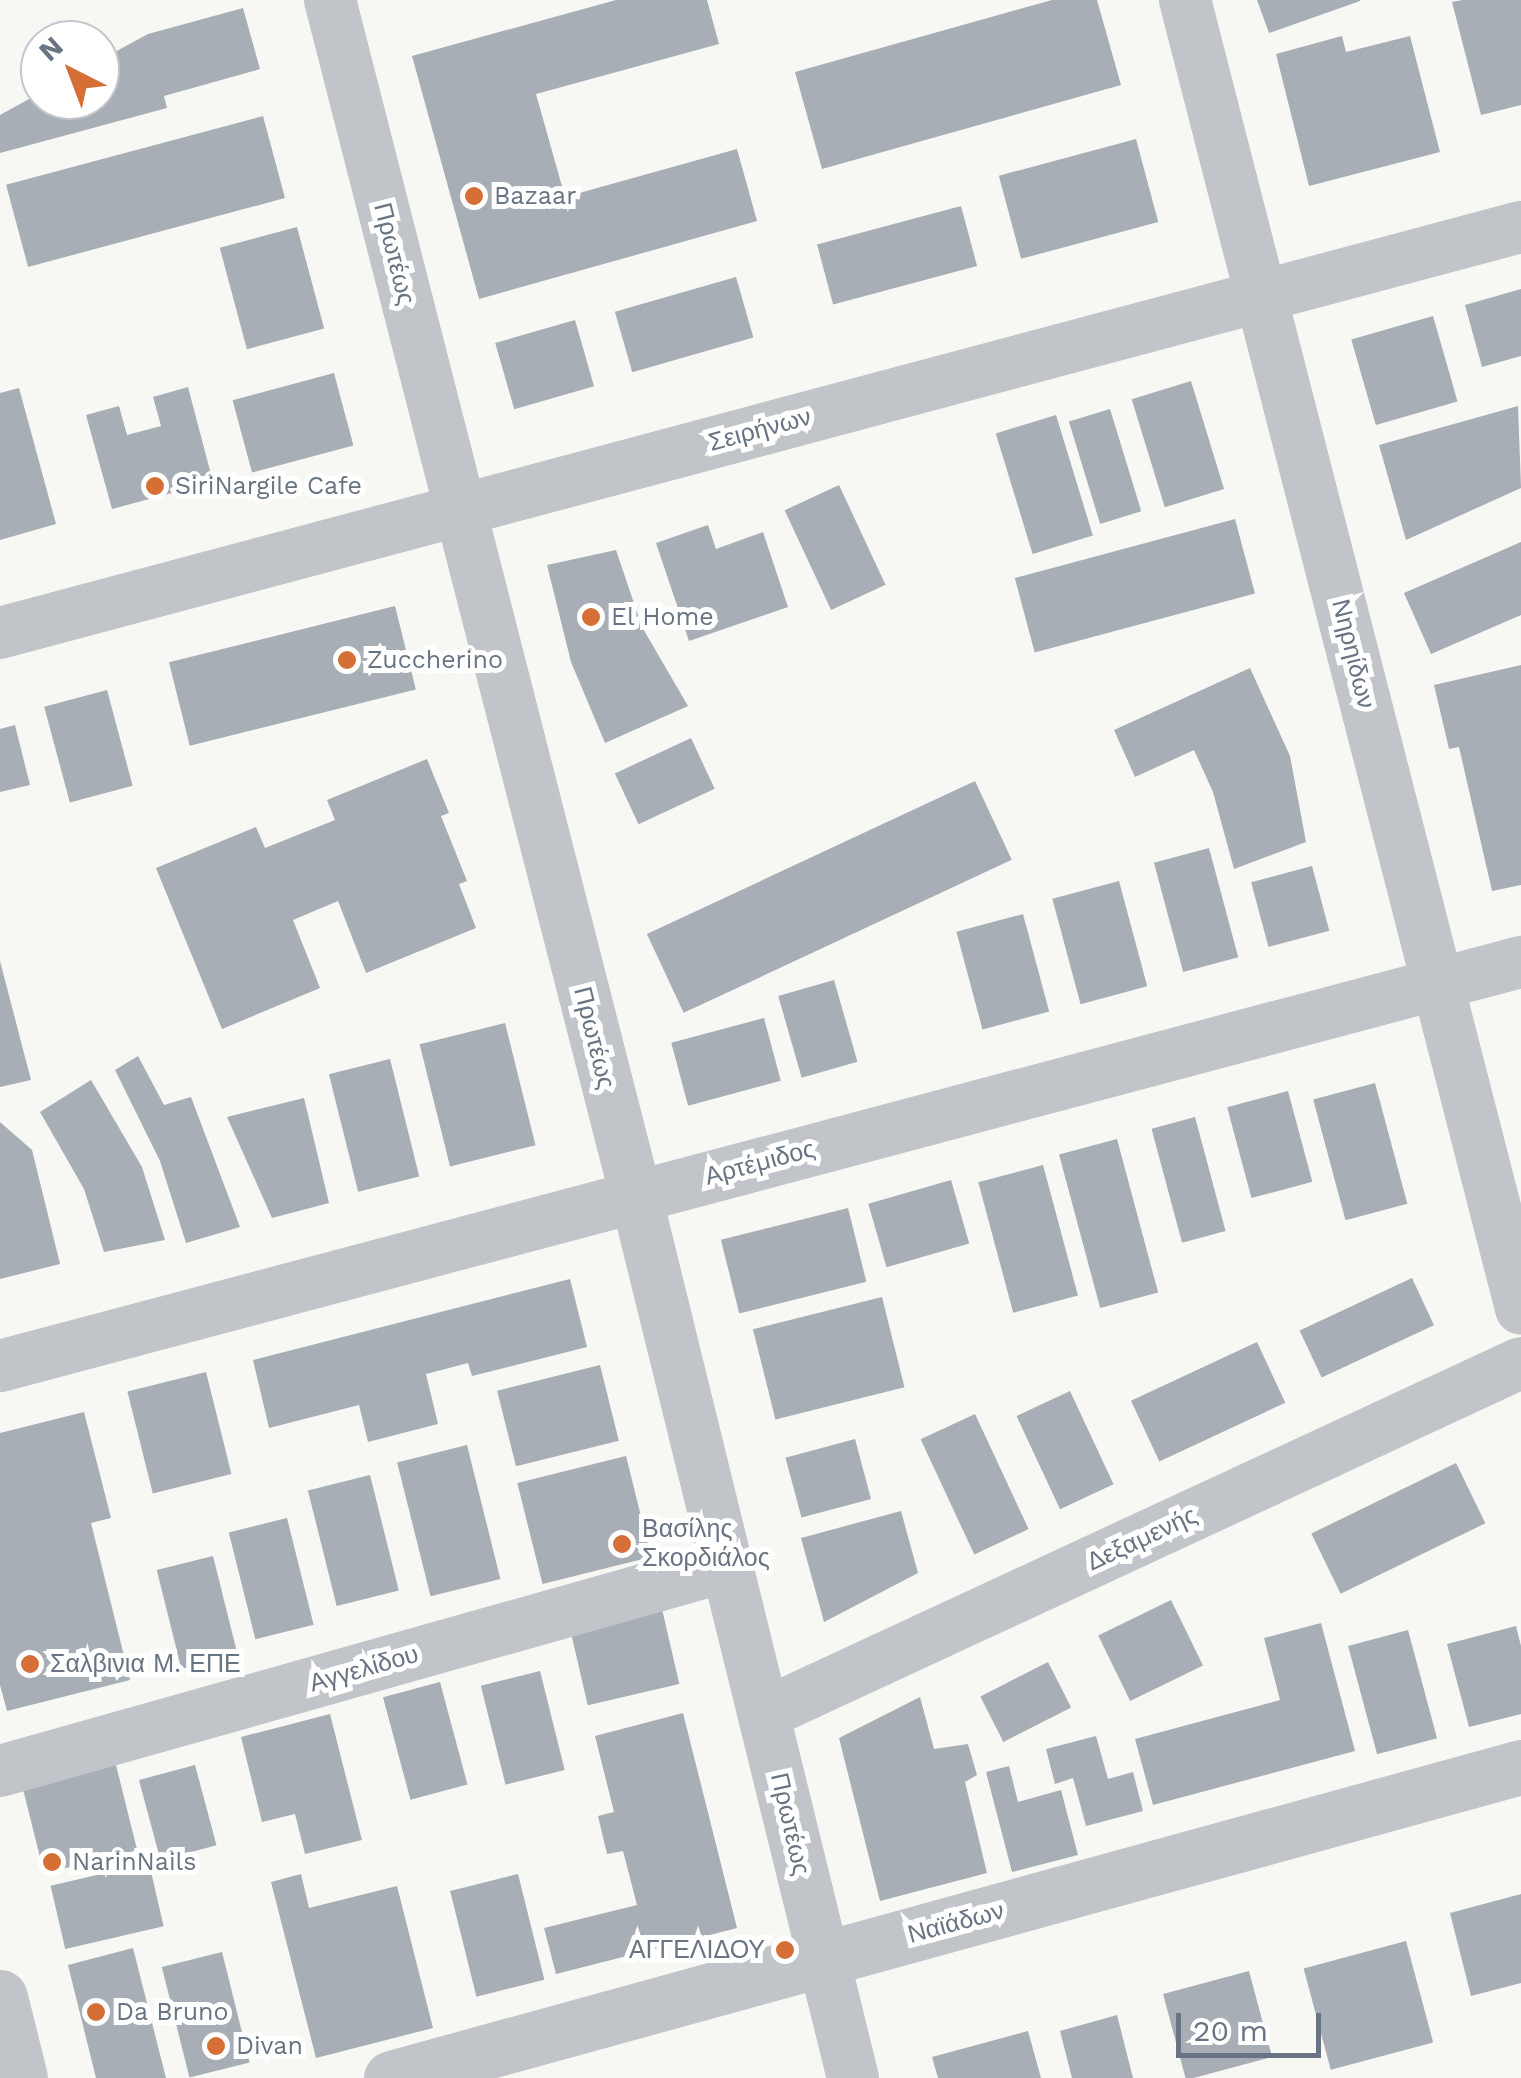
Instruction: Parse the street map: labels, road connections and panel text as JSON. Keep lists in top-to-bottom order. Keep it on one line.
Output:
{"streets":{"street":["Πρωτέως","Σειρήνων","Νηρηίδων","Αρτέμιδος","Δεξαμενής","Αγγελίδου","Ναϊάδων"]},"crossings":[["Πρωτέως","Σειρήνων"],["Πρωτέως","Αρτέμιδος"],["Πρωτέως","Δεξαμενής"],["Πρωτέως","Αγγελίδου"],["Πρωτέως","Ναϊάδων"],["Σειρήνων","Νηρηίδων"],["Νηρηίδων","Αρτέμιδος"]],"places":["Bazaar","SiriNargile Cafe","El Home","Zuccherino","Βασίλης Σκορδιάλος","Σαλβινια Μ. ΕΠΕ","NarinNails","ΑΓΓΕΛΙΔΟΥ","Da Bruno","Divan"],"scale_bar":"20 m","north":"top left"}
